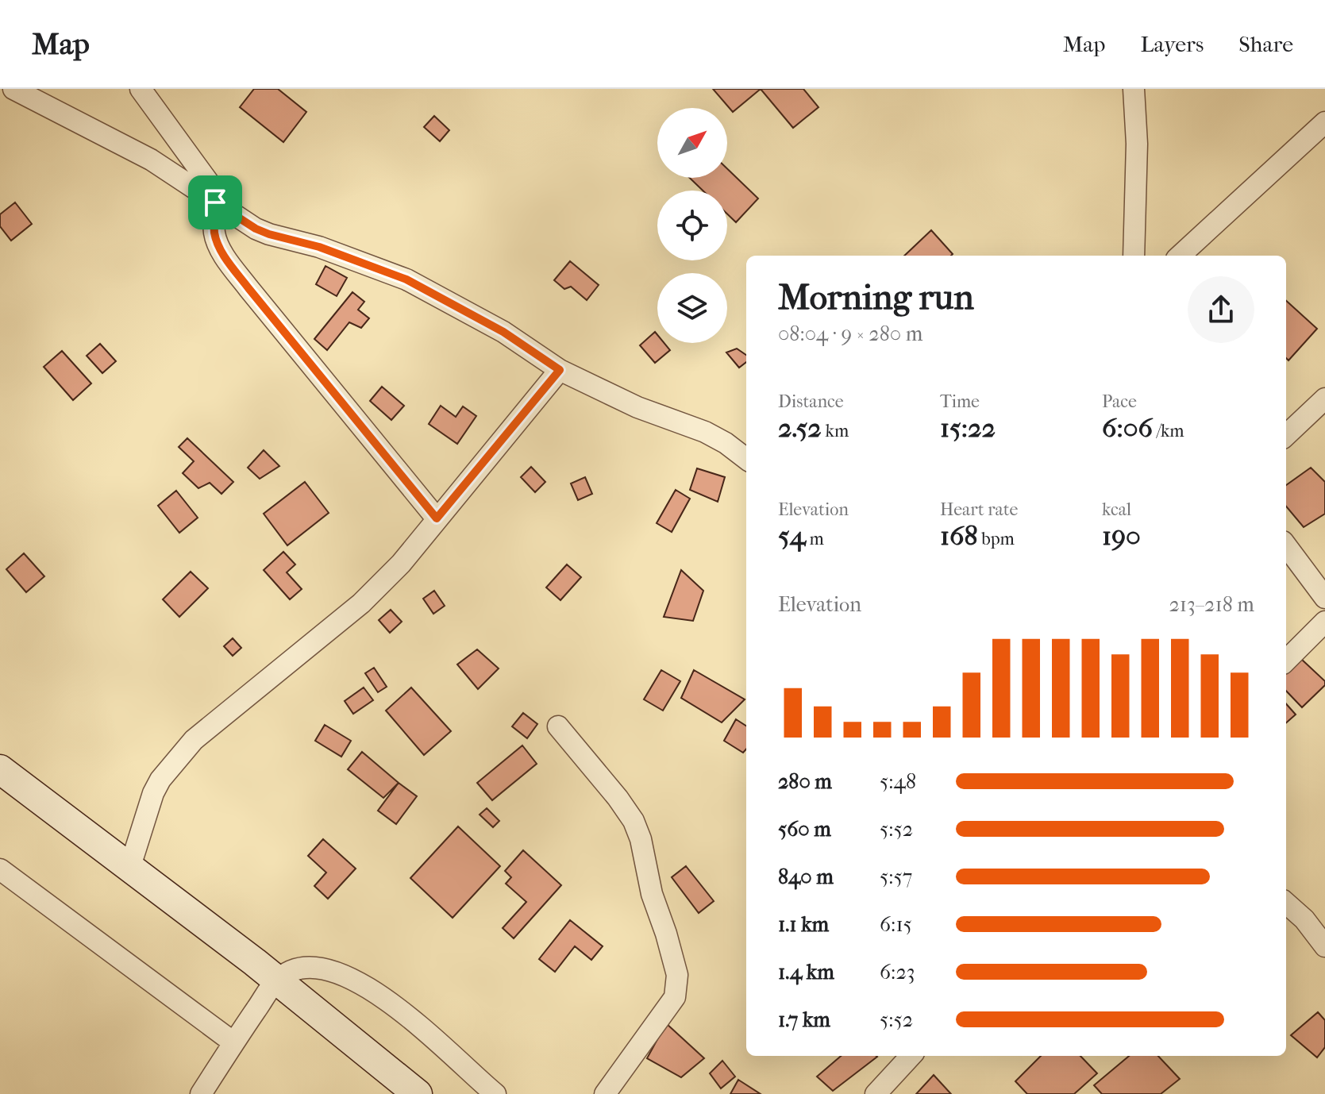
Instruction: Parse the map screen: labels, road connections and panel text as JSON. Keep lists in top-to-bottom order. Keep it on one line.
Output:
{"north":"top right","page":{"header":"Map","nav":["Map","Layers","Share"],"heading":["Morning run","08:04 · 9 × 280 m"],"stats":[["Distance","2.52 km"],["Time","15:22"],["Pace","6:06 /km"],["Elevation","54 m"],["Heart rate","168 bpm"],["kcal","190"]],"chart":["Elevation","213–218 m"],"list":[{"name":"280 m","note":"5:48"},{"name":"560 m","note":"5:52"},{"name":"840 m","note":"5:57"},{"name":"1.1 km","note":"6:15"},{"name":"1.4 km","note":"6:23"},{"name":"1.7 km","note":"5:52"}]}}
